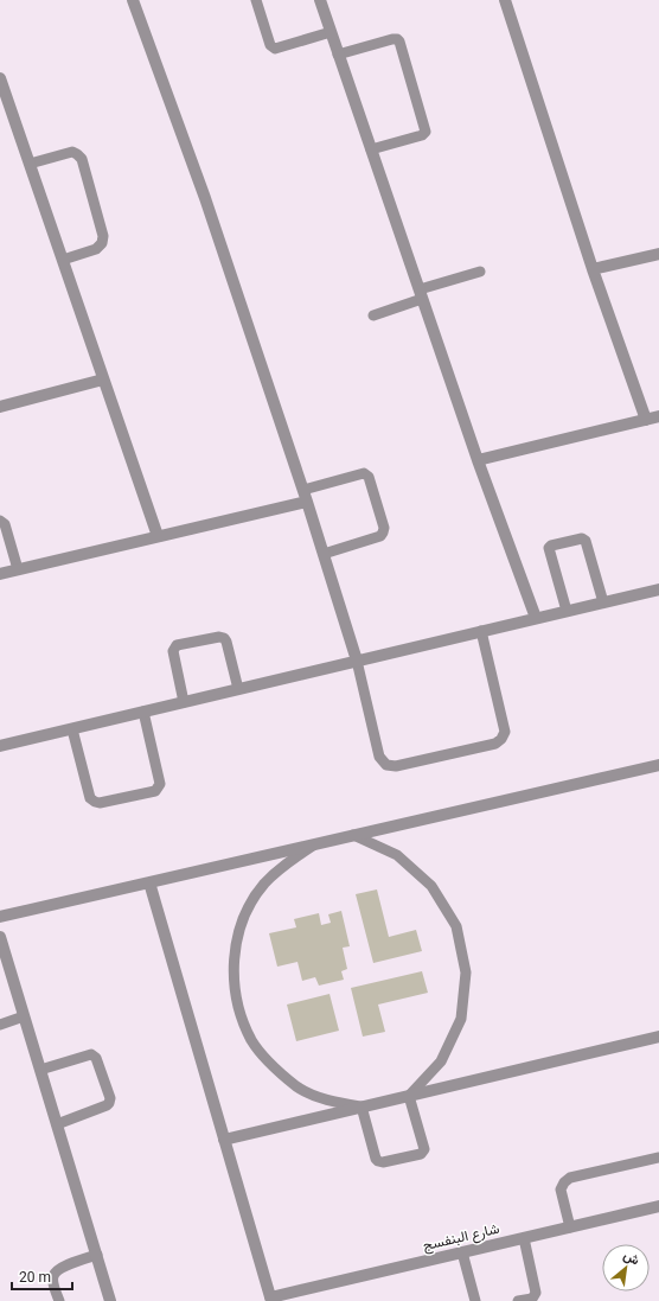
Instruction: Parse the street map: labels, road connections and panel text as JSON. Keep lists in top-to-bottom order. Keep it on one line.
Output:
{"streets":{"street":["شارع البنفسج"]},"scale_bar":"20 m","north":"top right"}
